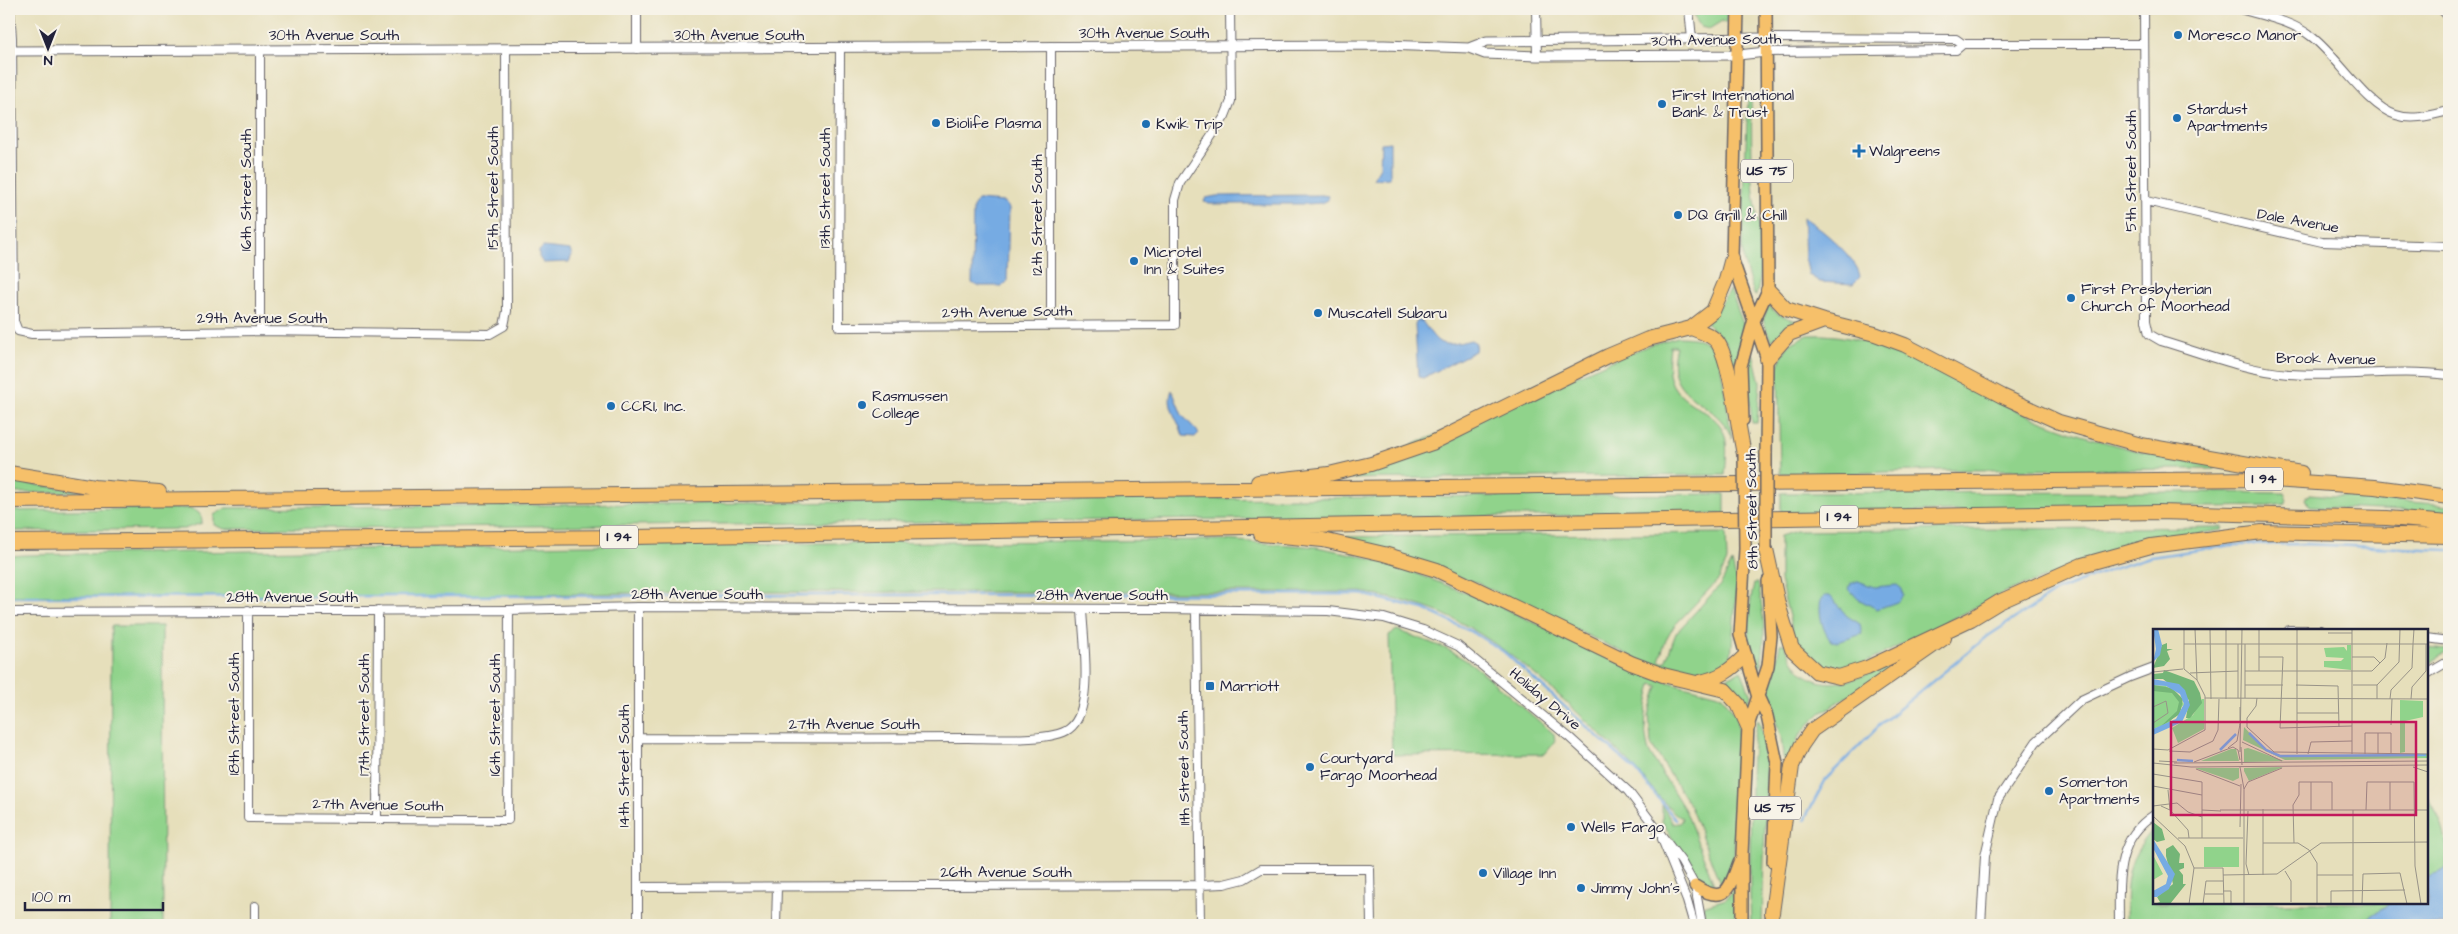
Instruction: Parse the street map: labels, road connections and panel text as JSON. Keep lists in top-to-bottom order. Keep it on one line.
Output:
{"streets":{"highway":["I 94"],"main road":["US 75","8th Street South"],"street":["30th Avenue South","5th Street South","15th Street South","13th Street South","16th Street South","12th Street South","Dale Avenue","29th Avenue South","Brook Avenue","28th Avenue South","Holiday Drive","18th Street South","17th Street South","27th Avenue South","14th Street South","11th Street South","26th Avenue South"]},"crossings":[["30th Avenue South","5th Street South"],["30th Avenue South","15th Street South"],["30th Avenue South","13th Street South"],["30th Avenue South","16th Street South"],["30th Avenue South","12th Street South"],["30th Avenue South","29th Avenue South"],["30th Avenue South","8th Street South"],["5th Street South","Dale Avenue"],["5th Street South","Brook Avenue"],["15th Street South","29th Avenue South"],["13th Street South","29th Avenue South"],["16th Street South","29th Avenue South"],["16th Street South","28th Avenue South"],["16th Street South","27th Avenue South"],["12th Street South","29th Avenue South"],["28th Avenue South","Holiday Drive"],["28th Avenue South","18th Street South"],["28th Avenue South","17th Street South"],["28th Avenue South","27th Avenue South"],["28th Avenue South","14th Street South"],["28th Avenue South","11th Street South"],["18th Street South","27th Avenue South"],["17th Street South","27th Avenue South"],["27th Avenue South","14th Street South"],["14th Street South","26th Avenue South"],["11th Street South","26th Avenue South"]],"places":{"other":["Moresco Manor","First International Bank & Trust","Stardust Apartments","Biolife Plasma","Kwik Trip","DQ Grill & Chill","Microtel Inn & Suites","First Presbyterian Church of Moorhead","Muscatell Subaru","Rasmussen College","CCRI, Inc.","Courtyard Fargo Moorhead","Somerton Apartments","Wells Fargo","Village Inn","Jimmy John's"],"health":["Walgreens"],"transit":["Marriott"]},"scale_bar":"100 m","north":"bottom"}
